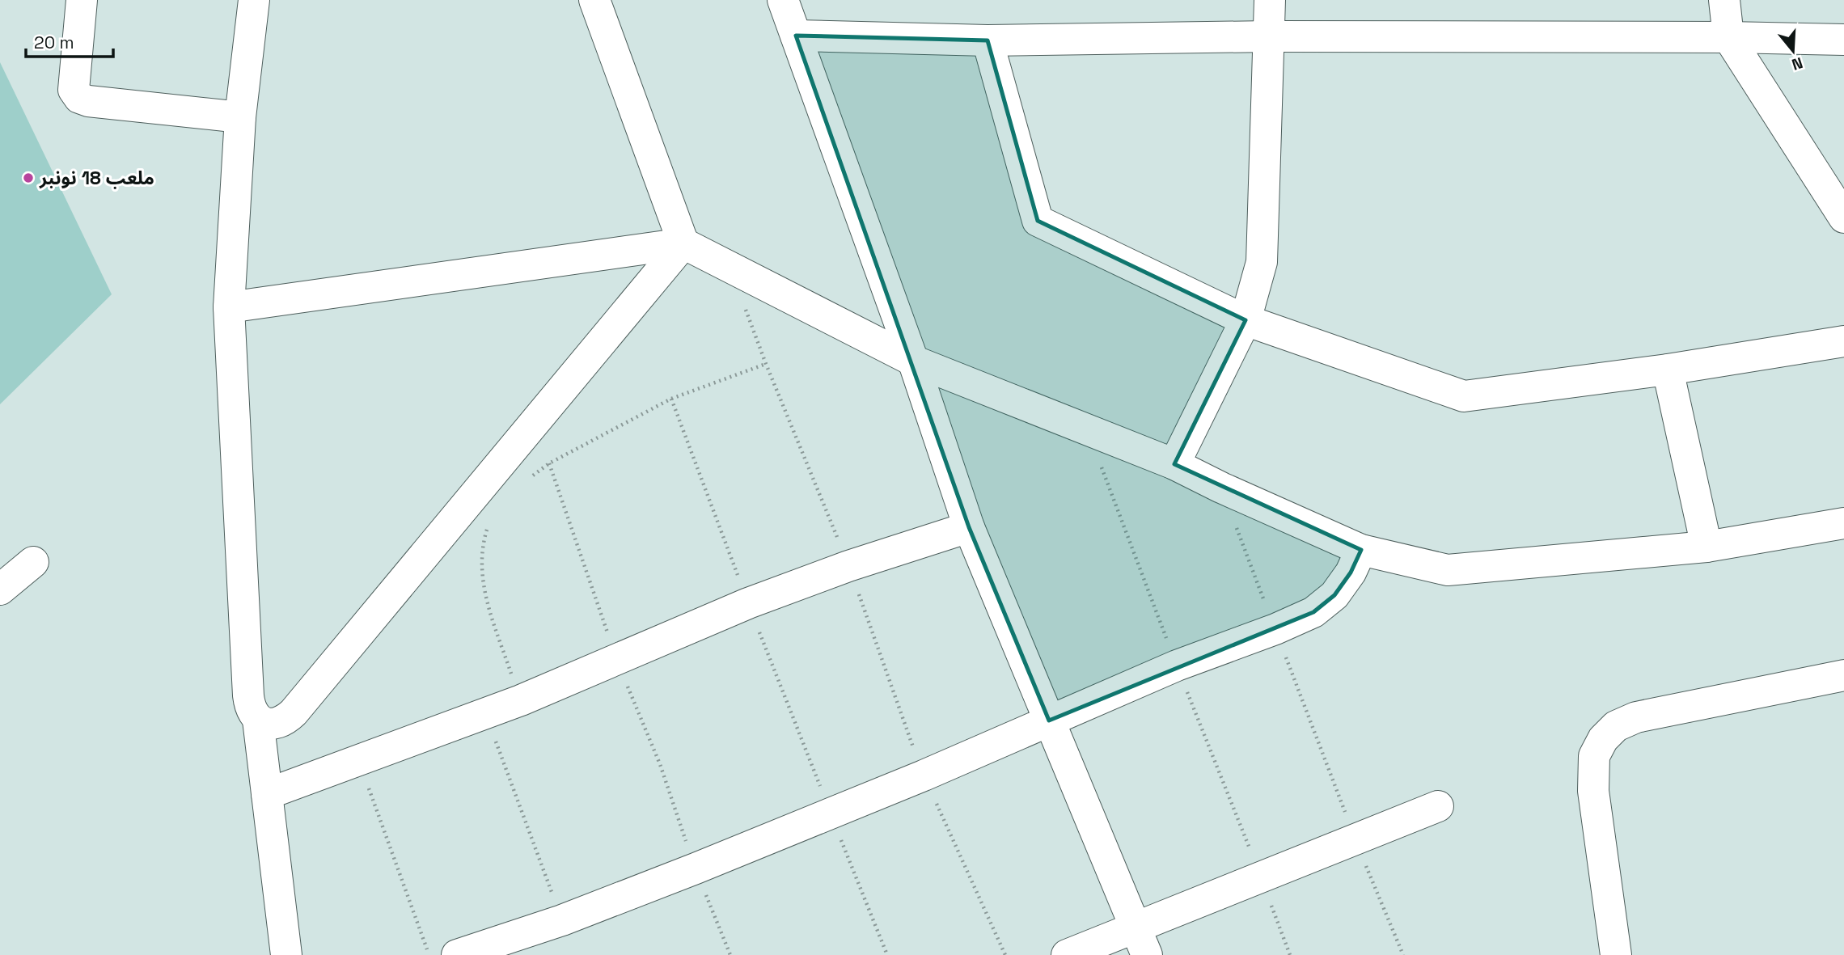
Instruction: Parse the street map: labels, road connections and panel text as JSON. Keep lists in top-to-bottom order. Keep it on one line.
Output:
{"places":["ملعب 18 نونبر"],"scale_bar":"20 m","north":"bottom"}
